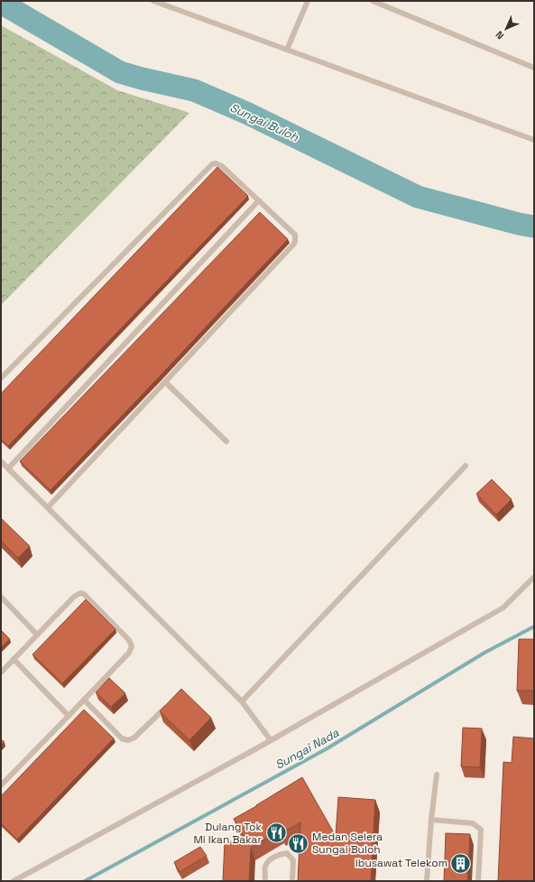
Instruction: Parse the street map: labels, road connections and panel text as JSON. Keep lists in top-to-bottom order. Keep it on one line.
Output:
{"water":["Sungai Buloh","Sungai Nada"],"places":{"restaurant":["Dulang Tok Mi Ikan Bakar","Medan Selera Sungai Buloh"],"building":["Ibusawat Telekom"]},"north":"bottom left"}
